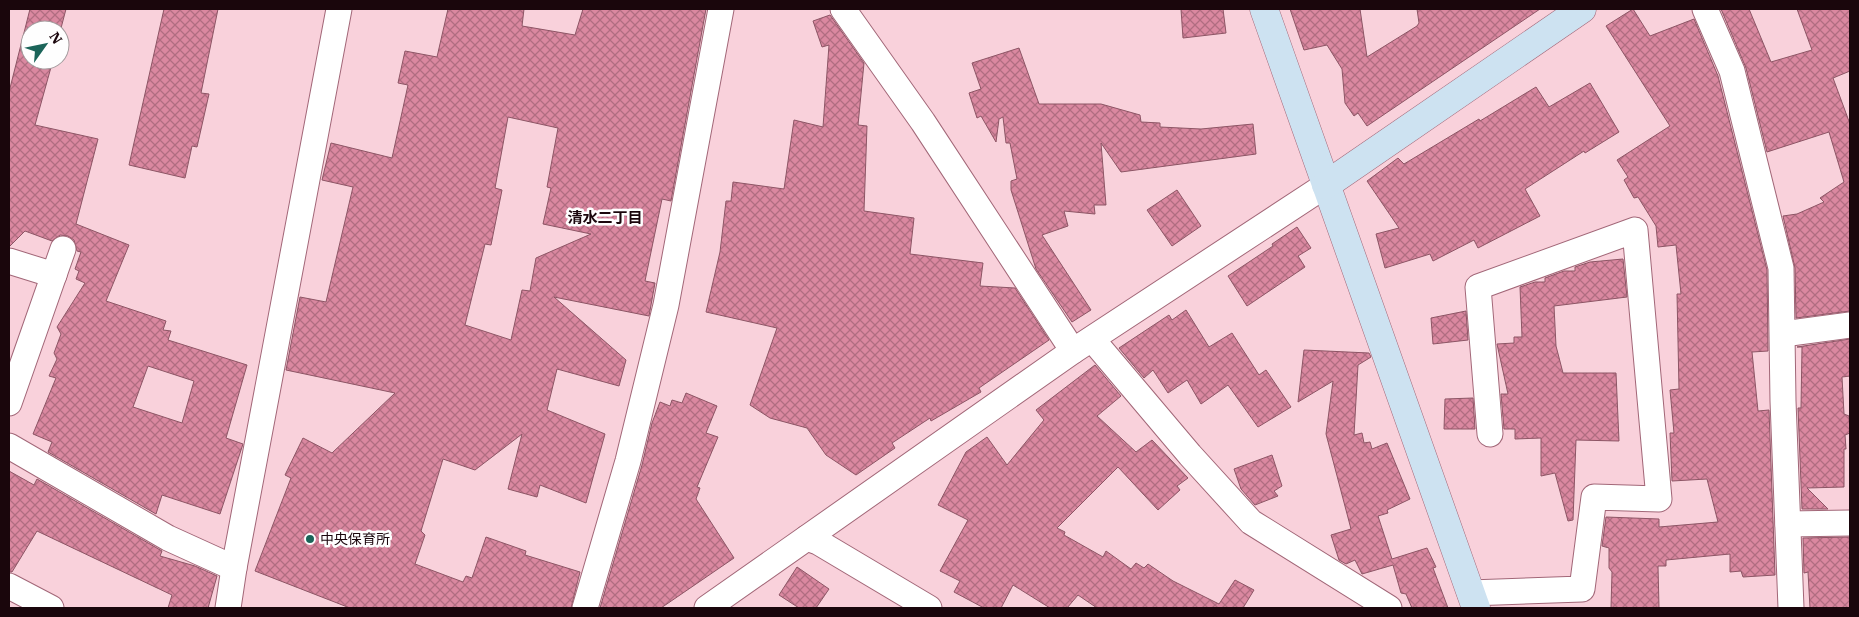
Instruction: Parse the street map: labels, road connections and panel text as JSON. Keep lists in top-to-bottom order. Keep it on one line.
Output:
{"districts":["清水二丁目"],"places":["中央保育所"],"north":"top right"}
